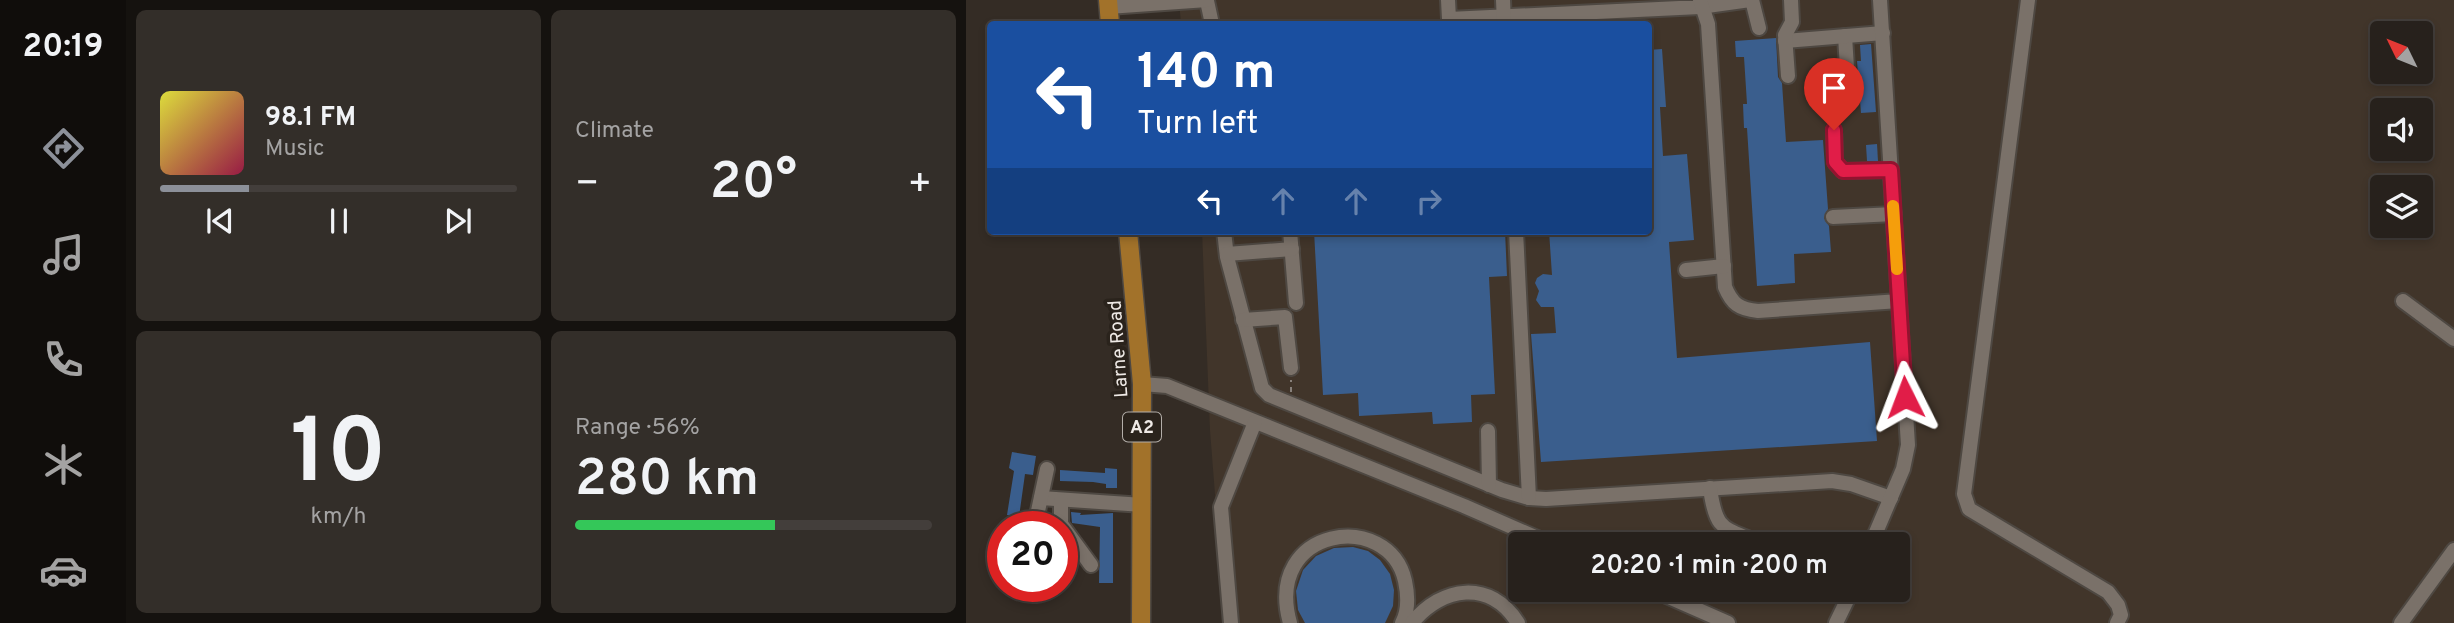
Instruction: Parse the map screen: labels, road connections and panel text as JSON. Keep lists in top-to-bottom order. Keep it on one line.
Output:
{"streets":{"main road":["Larne Road","A2"]},"north":"top left","page":{"tabs":"20:19","tile":["Climate",["10","km/h"],["Range · 56%","280 km"]],"turn":["140 m","Turn left"],"song":["98.1 FM","Music"],"heat":["−","20°","+"],"limit":"20","trip":"20:20 · 1 min · 200 m"}}
